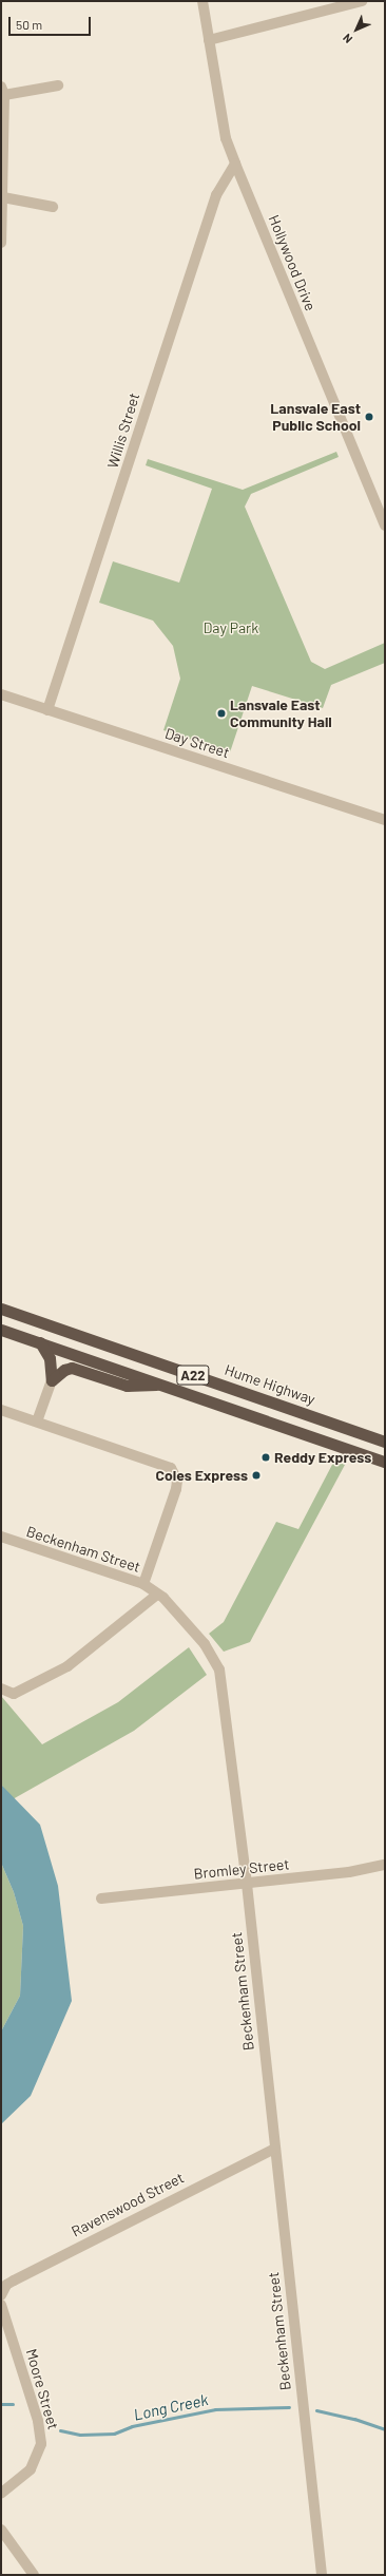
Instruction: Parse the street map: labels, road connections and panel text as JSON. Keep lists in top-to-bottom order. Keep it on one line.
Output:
{"streets":{"highway":["A22","Hume Highway"],"street":["Hollywood Drive","Willis Street","Day Street","Beckenham Street","Bromley Street","Ravenswood Street","Moore Street"]},"crossings":[["Hollywood Drive","Willis Street"],["Willis Street","Day Street"],["Beckenham Street","Bromley Street"],["Beckenham Street","Ravenswood Street"]],"water":["Long Creek"],"parks":["Day Park"],"places":["Lansvale East Public School","Lansvale East Community Hall","Reddy Express","Coles Express"],"scale_bar":"50 m","north":"bottom left"}
